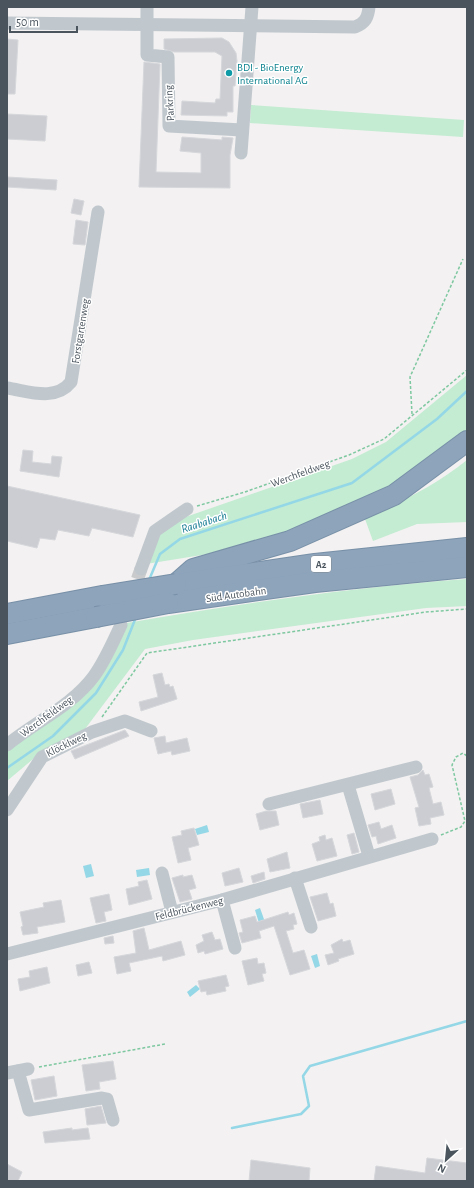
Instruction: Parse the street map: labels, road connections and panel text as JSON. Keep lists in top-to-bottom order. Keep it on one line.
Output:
{"streets":{"highway":["A2","Süd Autobahn"],"street":["Parkring","Forstgartenweg","Werchfeldweg","Klöcklweg","Feldbrückenweg"]},"water":["Raababach"],"places":["BDI - BioEnergy International AG"],"scale_bar":"50 m","north":"bottom left"}
